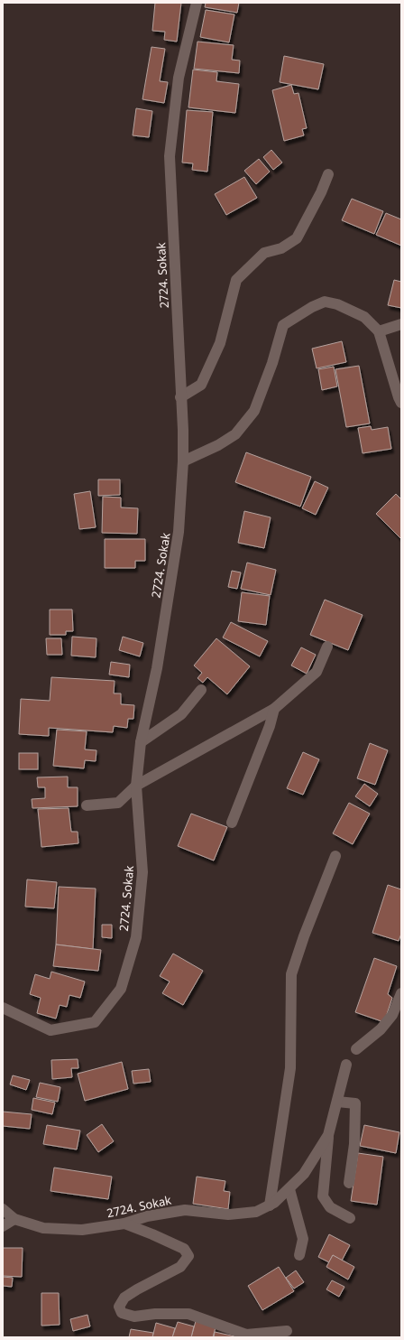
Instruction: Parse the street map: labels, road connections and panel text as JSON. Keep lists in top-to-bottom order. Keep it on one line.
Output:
{"streets":{"street":["2724. Sokak"]}}
